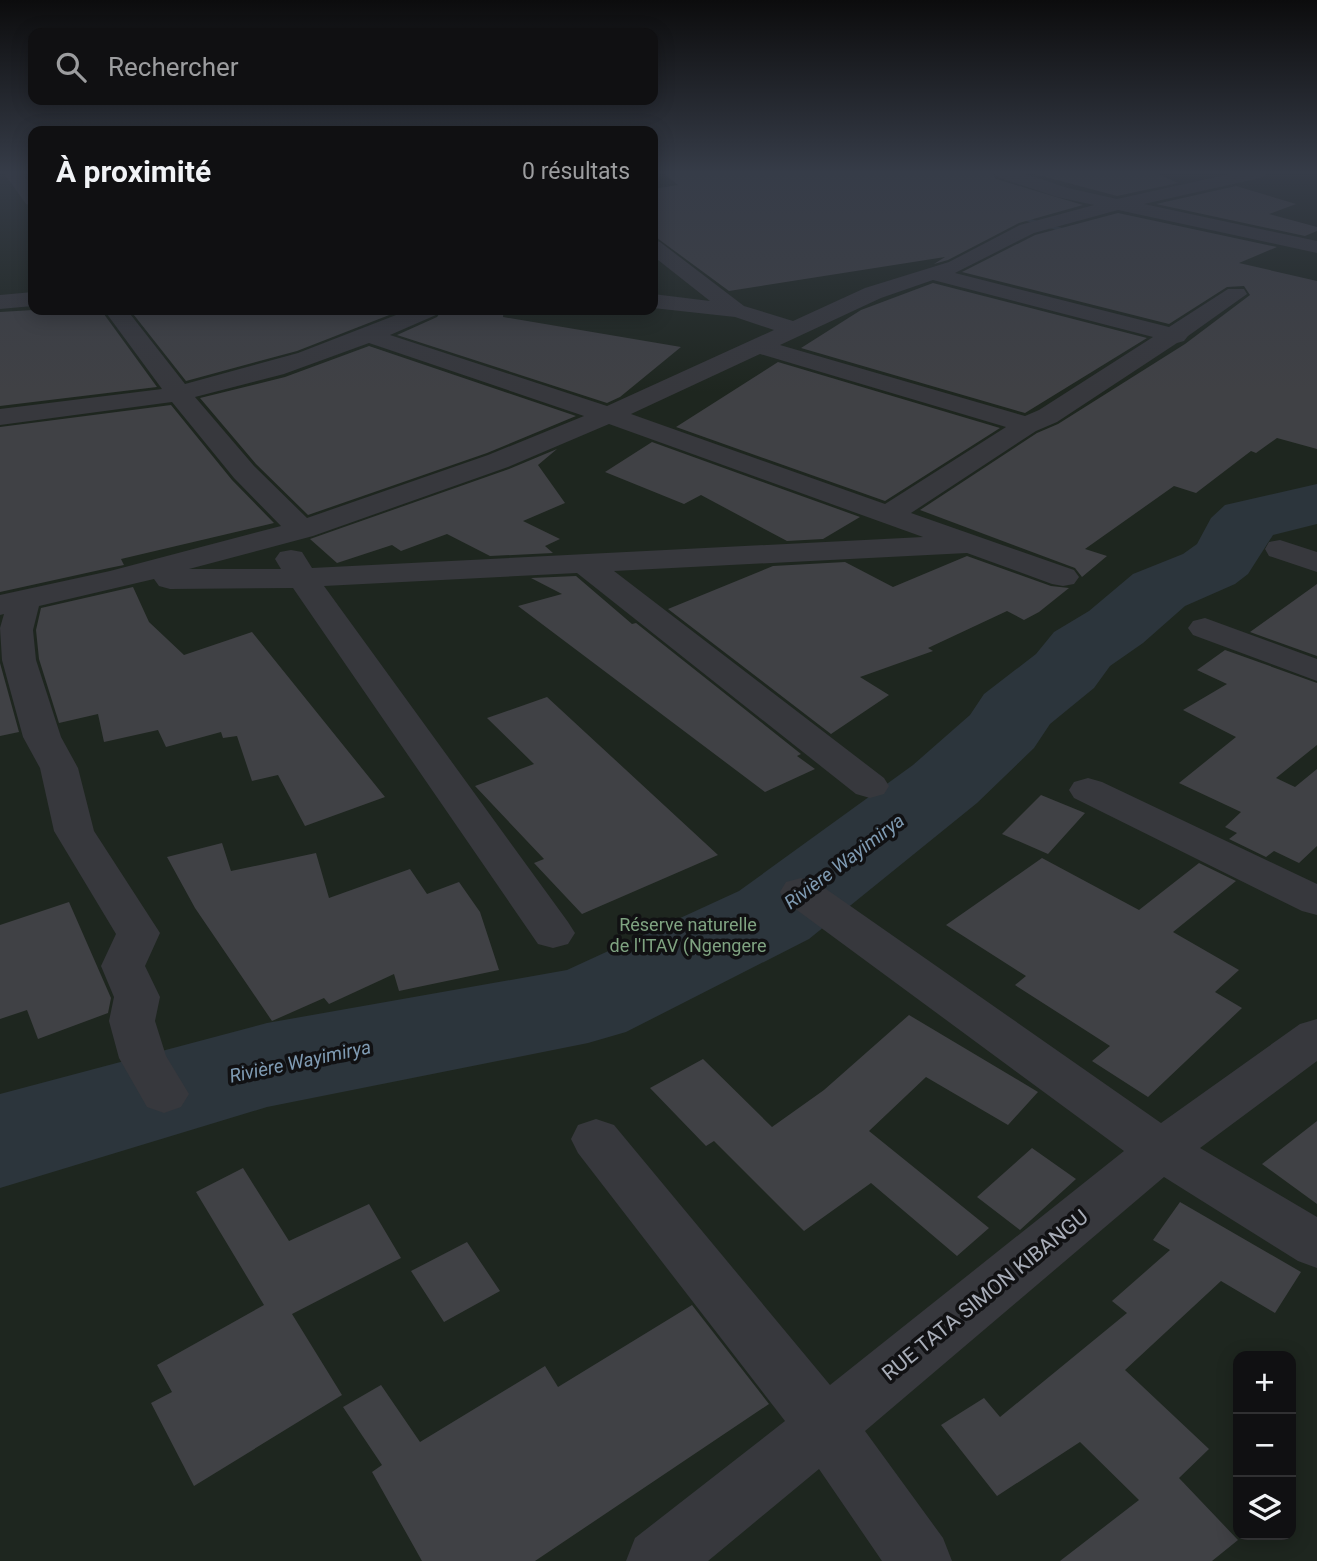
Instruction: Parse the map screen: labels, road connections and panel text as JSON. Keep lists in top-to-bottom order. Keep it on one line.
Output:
{"streets":{"street":["RUE TATA SIMON KIBANGU"]},"water":["Rivière Wayimirya"],"parks":["Réserve naturelle de l'ITAV (Ngengere"],"page":{"search":"Rechercher","heading":["À proximité","0 résultats"],"map_buttons":["+","−"]}}
